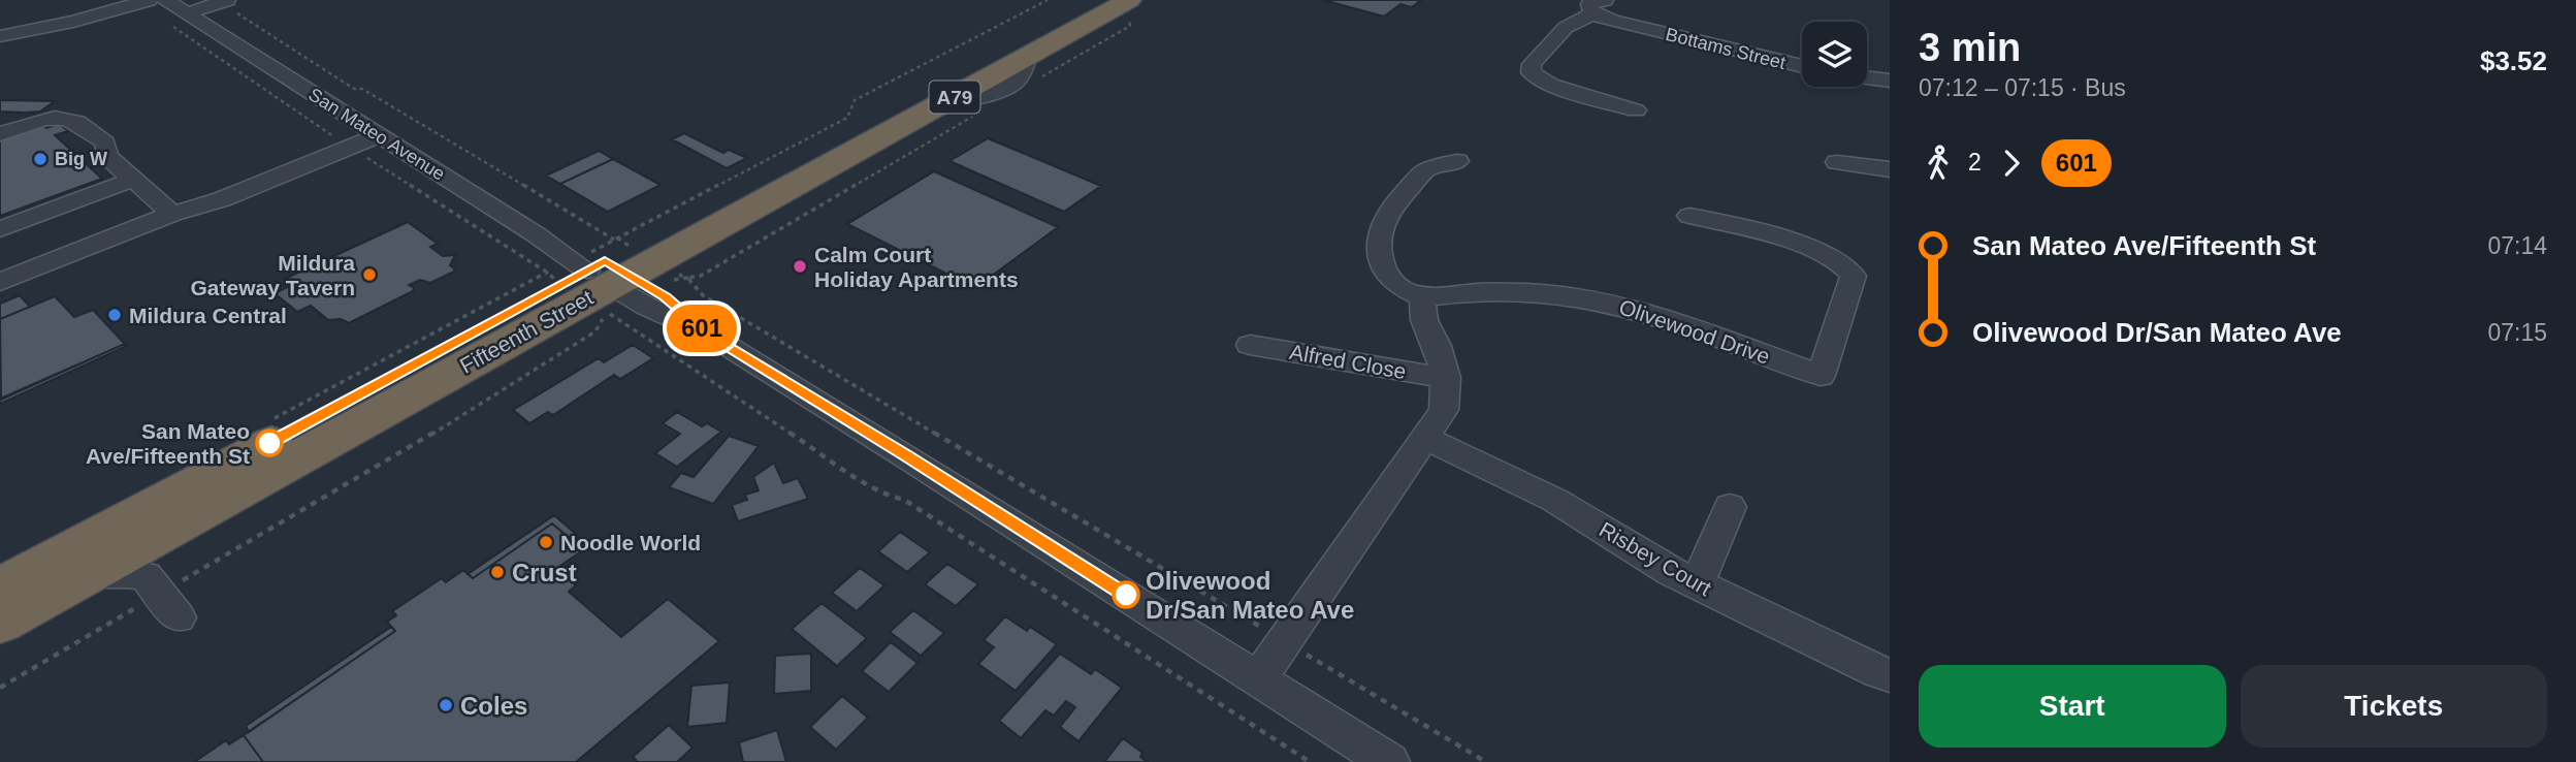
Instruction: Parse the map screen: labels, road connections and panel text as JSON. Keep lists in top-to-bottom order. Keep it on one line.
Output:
{"streets":{"highway":["A79","Fifteenth Street"],"street":["Bottams Street","San Mateo Avenue","Olivewood Drive","Alfred Close","Risbey Court"]},"crossings":[["San Mateo Avenue","Fifteenth Street"]],"places":["Big W","Calm Court Holiday Apartments","Mildura Gateway Tavern","Mildura Central","San Mateo Ave/Fifteenth St","Noodle World","Crust","Olivewood Dr/San Mateo Ave","Coles"],"lines":["bus line 601"],"page":{"on_map":"601","heading":["3 min","07:12 – 07:15 · Bus","$3.52"],"legs":["2","601"],"list":[{"name":"San Mateo Ave/Fifteenth St","value":"07:14"},{"name":"Olivewood Dr/San Mateo Ave","value":"07:15"}],"buttons":["Start","Tickets"]}}
